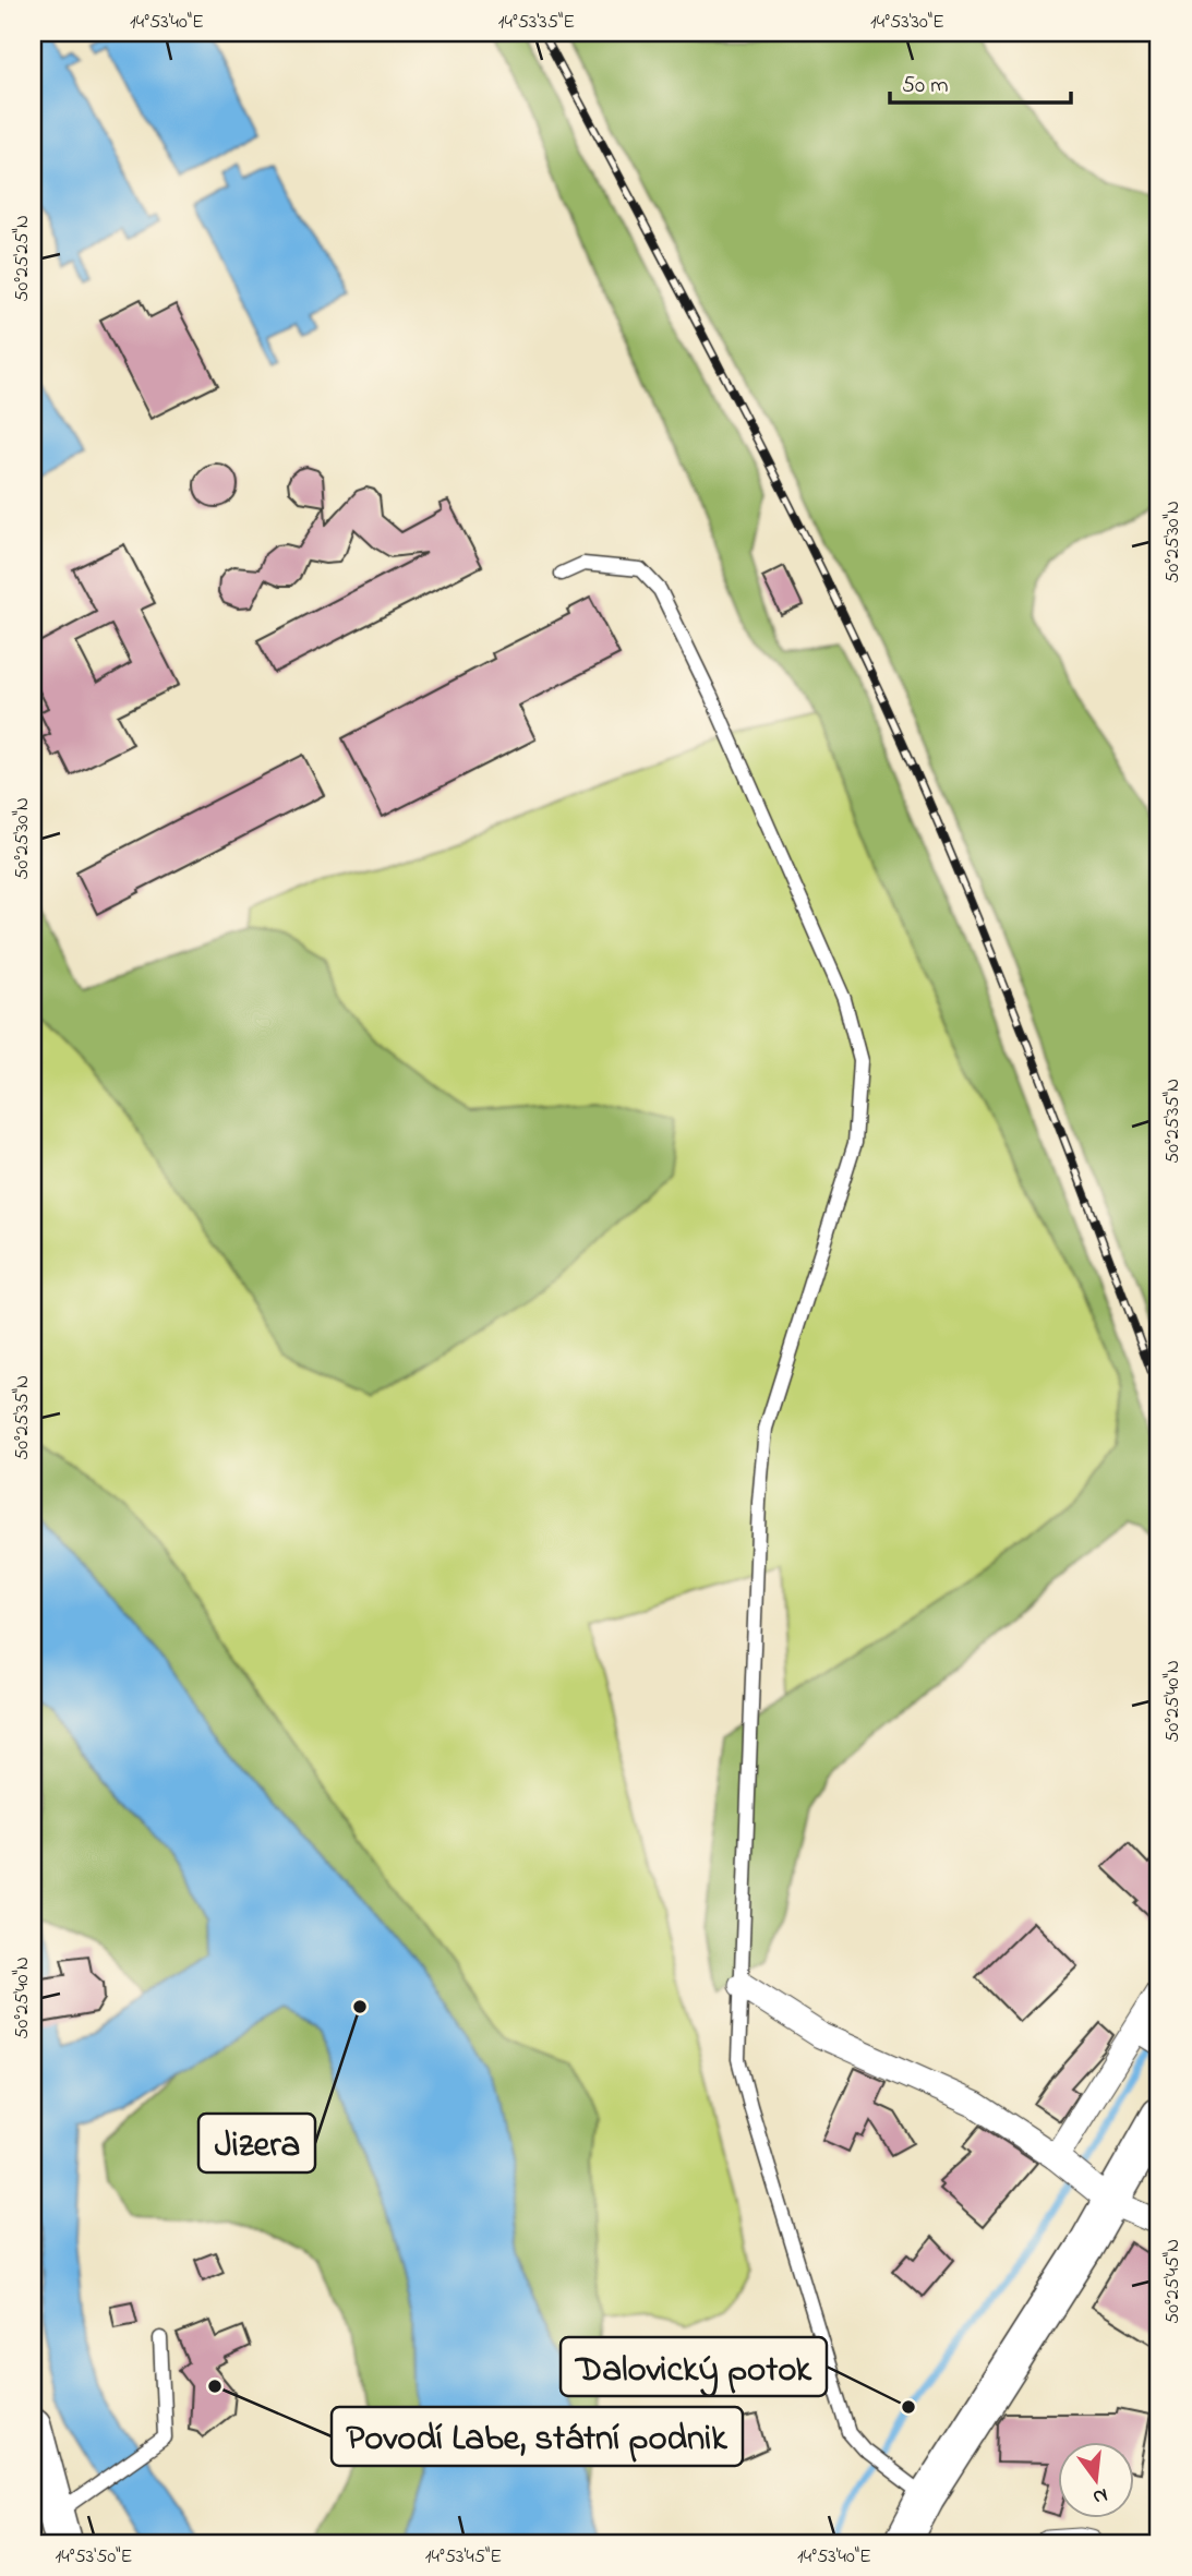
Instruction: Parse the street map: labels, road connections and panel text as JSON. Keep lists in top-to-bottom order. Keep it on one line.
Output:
{"places":["Jizera","Povodí Labe, státní podnik","Dalovický potok"],"scale_bar":"50 m","north":"bottom","coordinates":["14°53'40\"E","14°53'35\"E","14°53'30\"E","50°25'25\"N","50°25'30\"N","50°25'35\"N","50°25'40\"N","50°25'45\"N","14°53'50\"E","14°53'45\"E"]}
